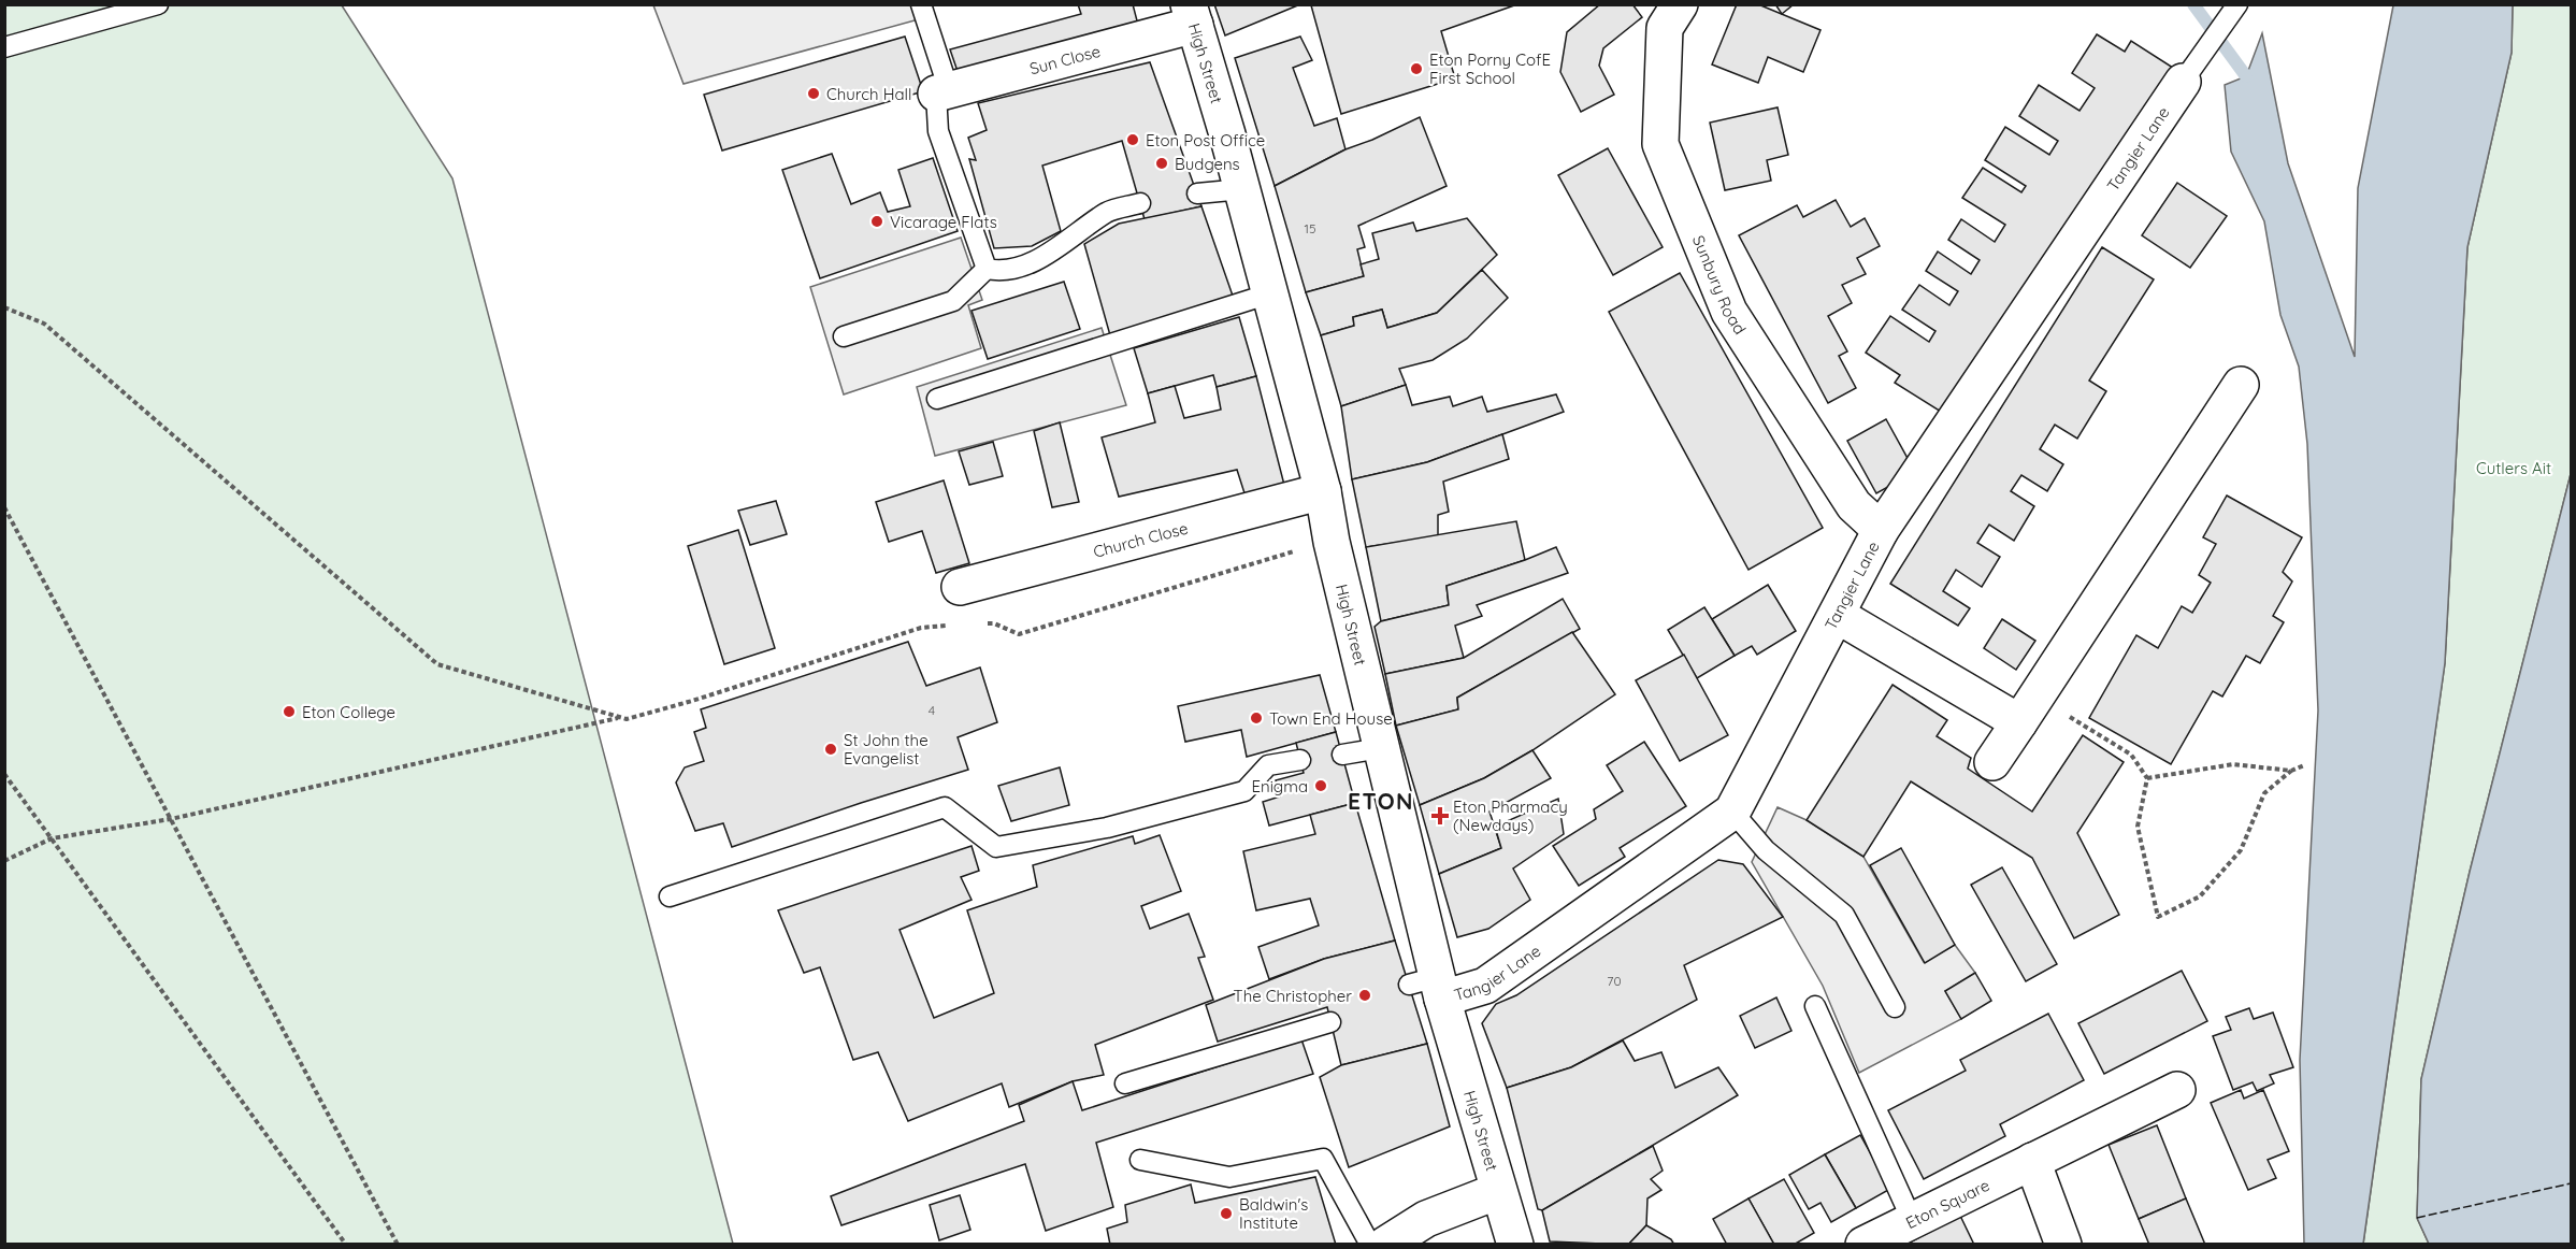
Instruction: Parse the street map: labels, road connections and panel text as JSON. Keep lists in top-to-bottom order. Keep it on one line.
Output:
{"streets":{"street":["Sun Close","High Street","Tangier Lane","Sunbury Road","Church Close","Eton Square"]},"crossings":[["Sun Close","High Street"],["High Street","Tangier Lane"],["High Street","Church Close"],["Tangier Lane","Sunbury Road"]],"districts":["ETON"],"parks":["Cutlers Ait"],"places":{"other":["Eton Porny CofE First School","Church Hall","Eton Post Office","Budgens","Vicarage Flats","Eton College","Town End House","St John the Evangelist","Enigma","The Christopher","Baldwin's Institute"],"health":["Eton Pharmacy (Newdays)"]},"house_numbers":["15","4","70"]}
